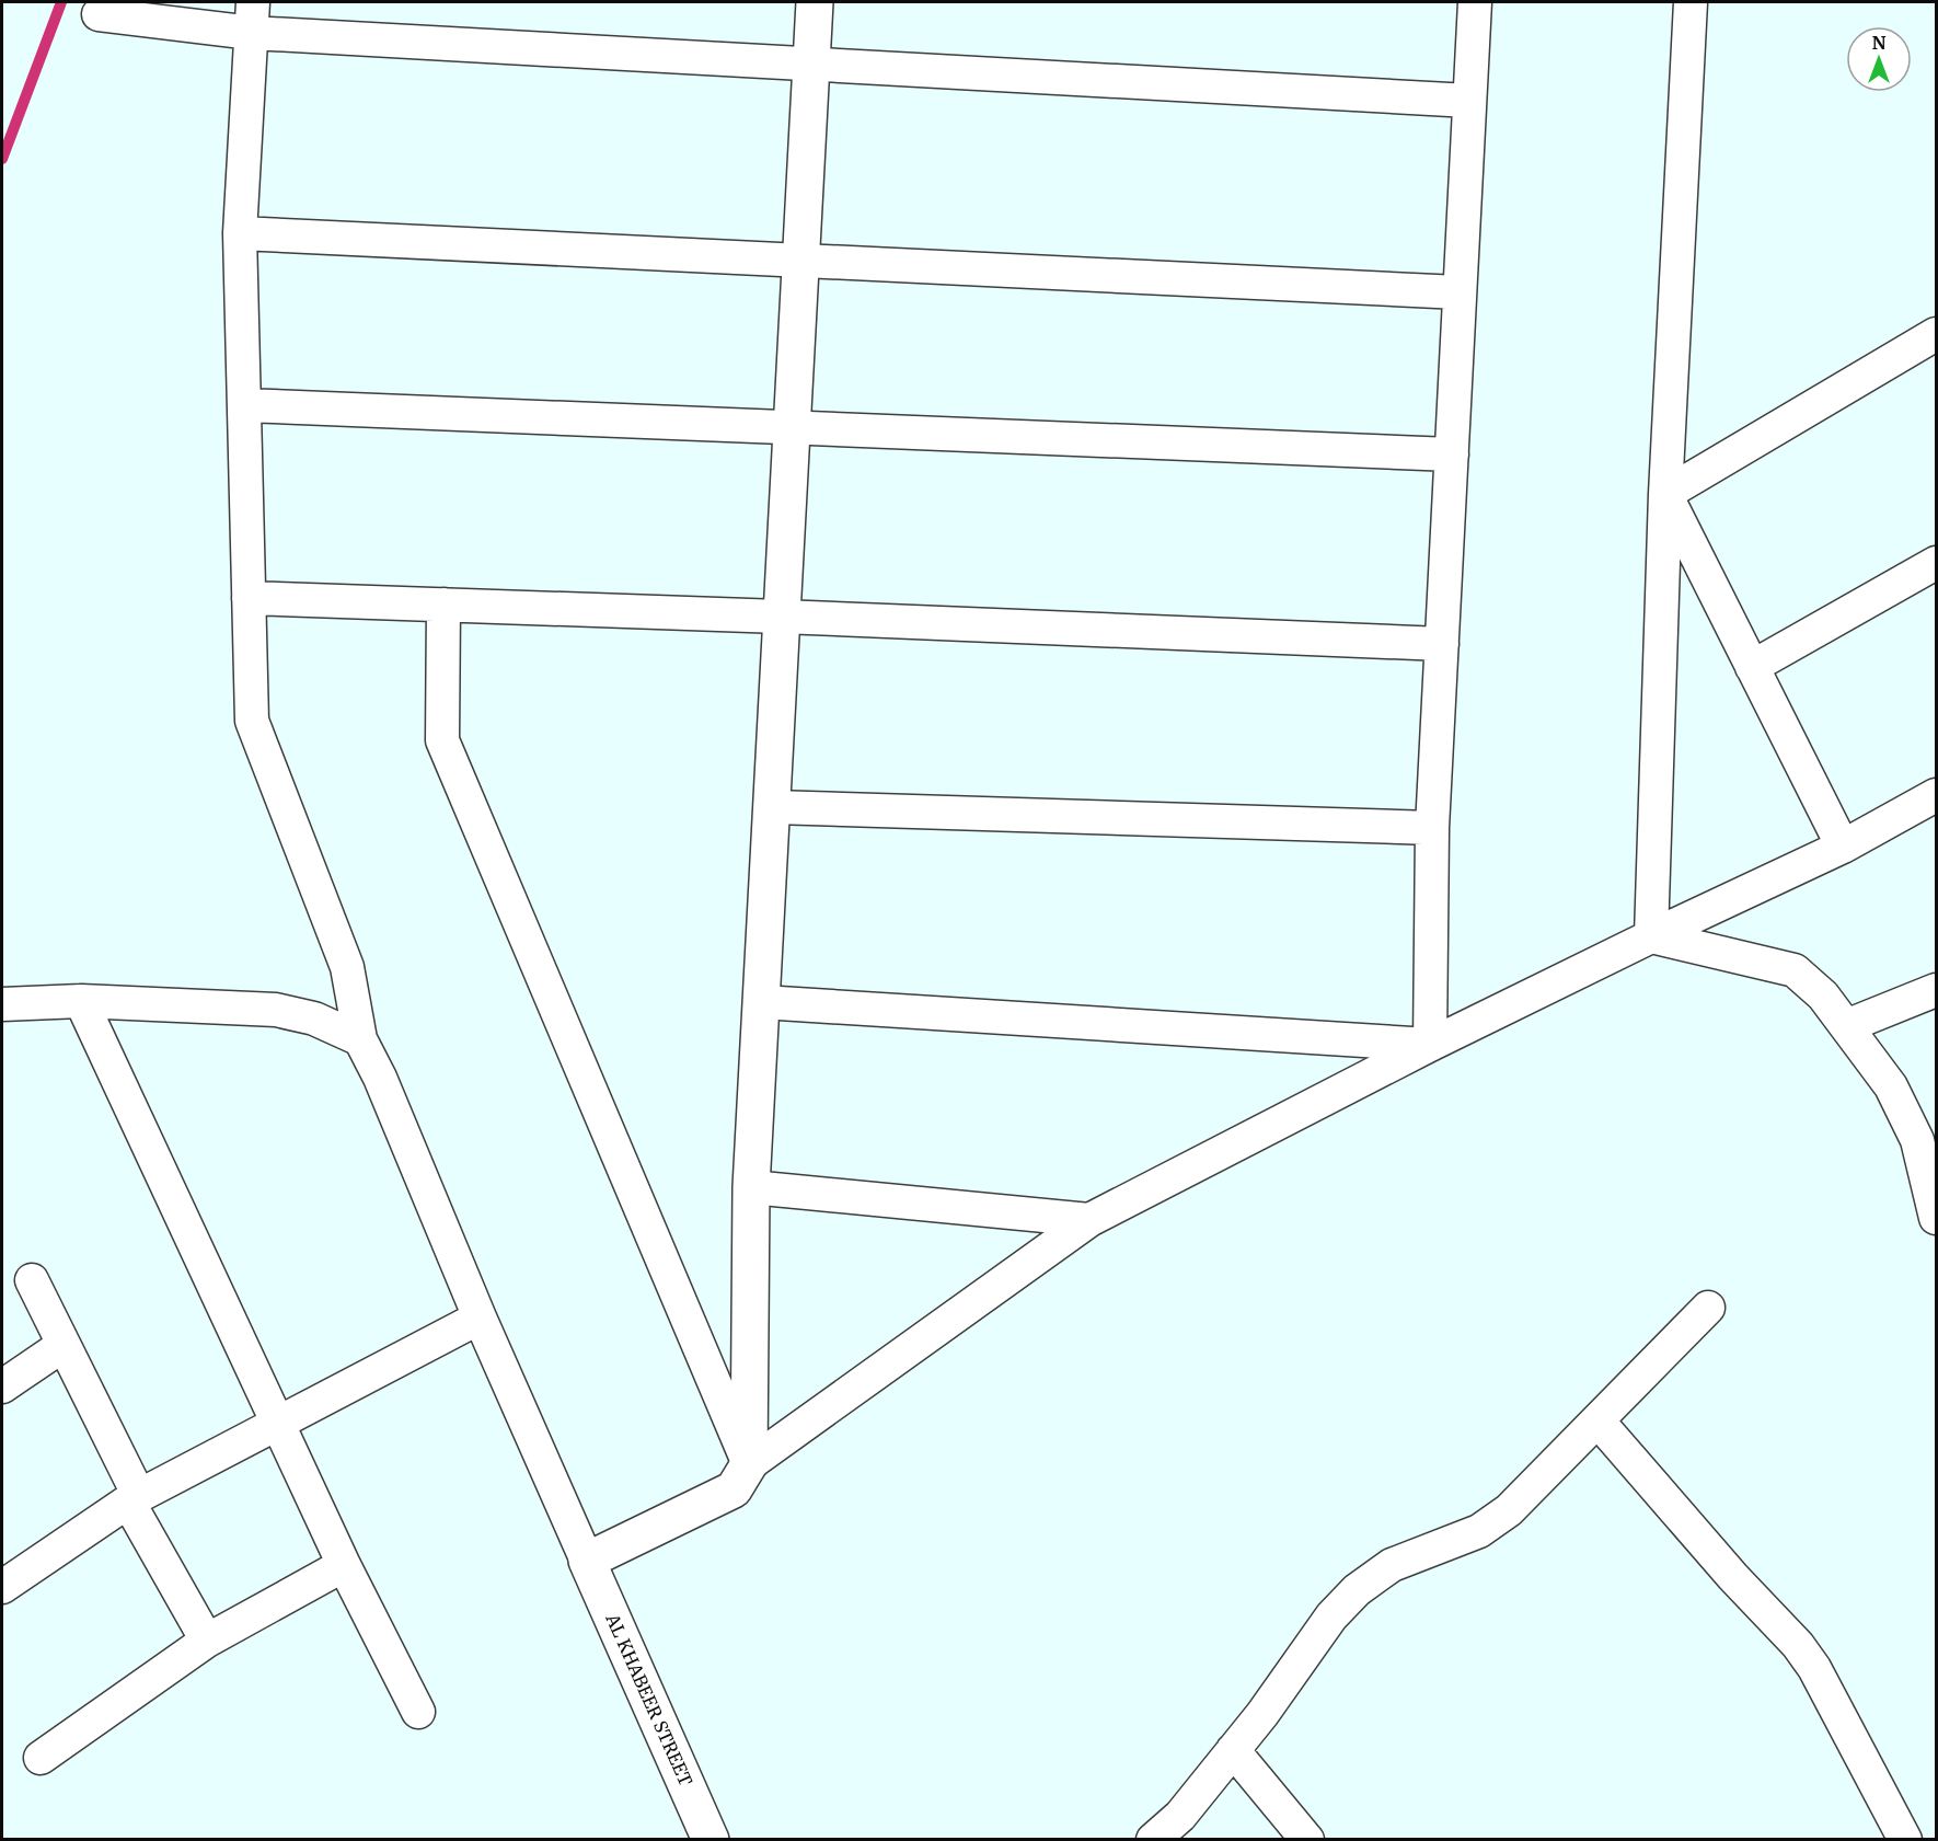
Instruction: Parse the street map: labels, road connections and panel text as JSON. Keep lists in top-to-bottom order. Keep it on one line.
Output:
{"streets":{"street":["AL KHABEER STREET"]},"north":"top"}
